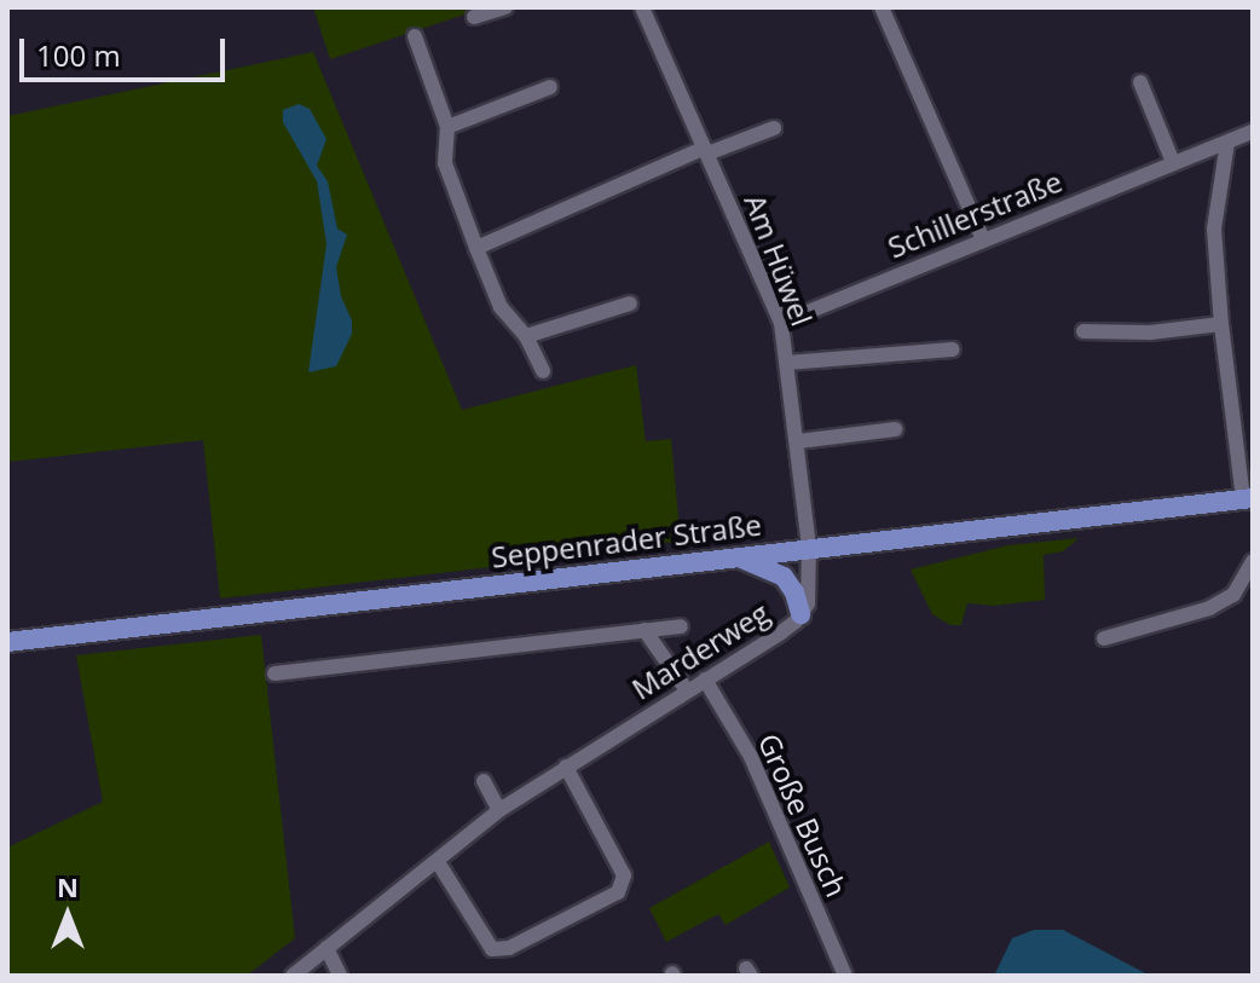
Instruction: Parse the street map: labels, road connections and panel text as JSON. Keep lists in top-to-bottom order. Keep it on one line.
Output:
{"streets":{"main road":["Seppenrader Straße"],"street":["Schillerstraße","Am Hüwel","Marderweg","Große Busch"]},"crossings":[["Schillerstraße","Am Hüwel"],["Am Hüwel","Seppenrader Straße"],["Am Hüwel","Marderweg"],["Seppenrader Straße","Marderweg"],["Marderweg","Große Busch"]],"scale_bar":"100 m","north":"top"}
